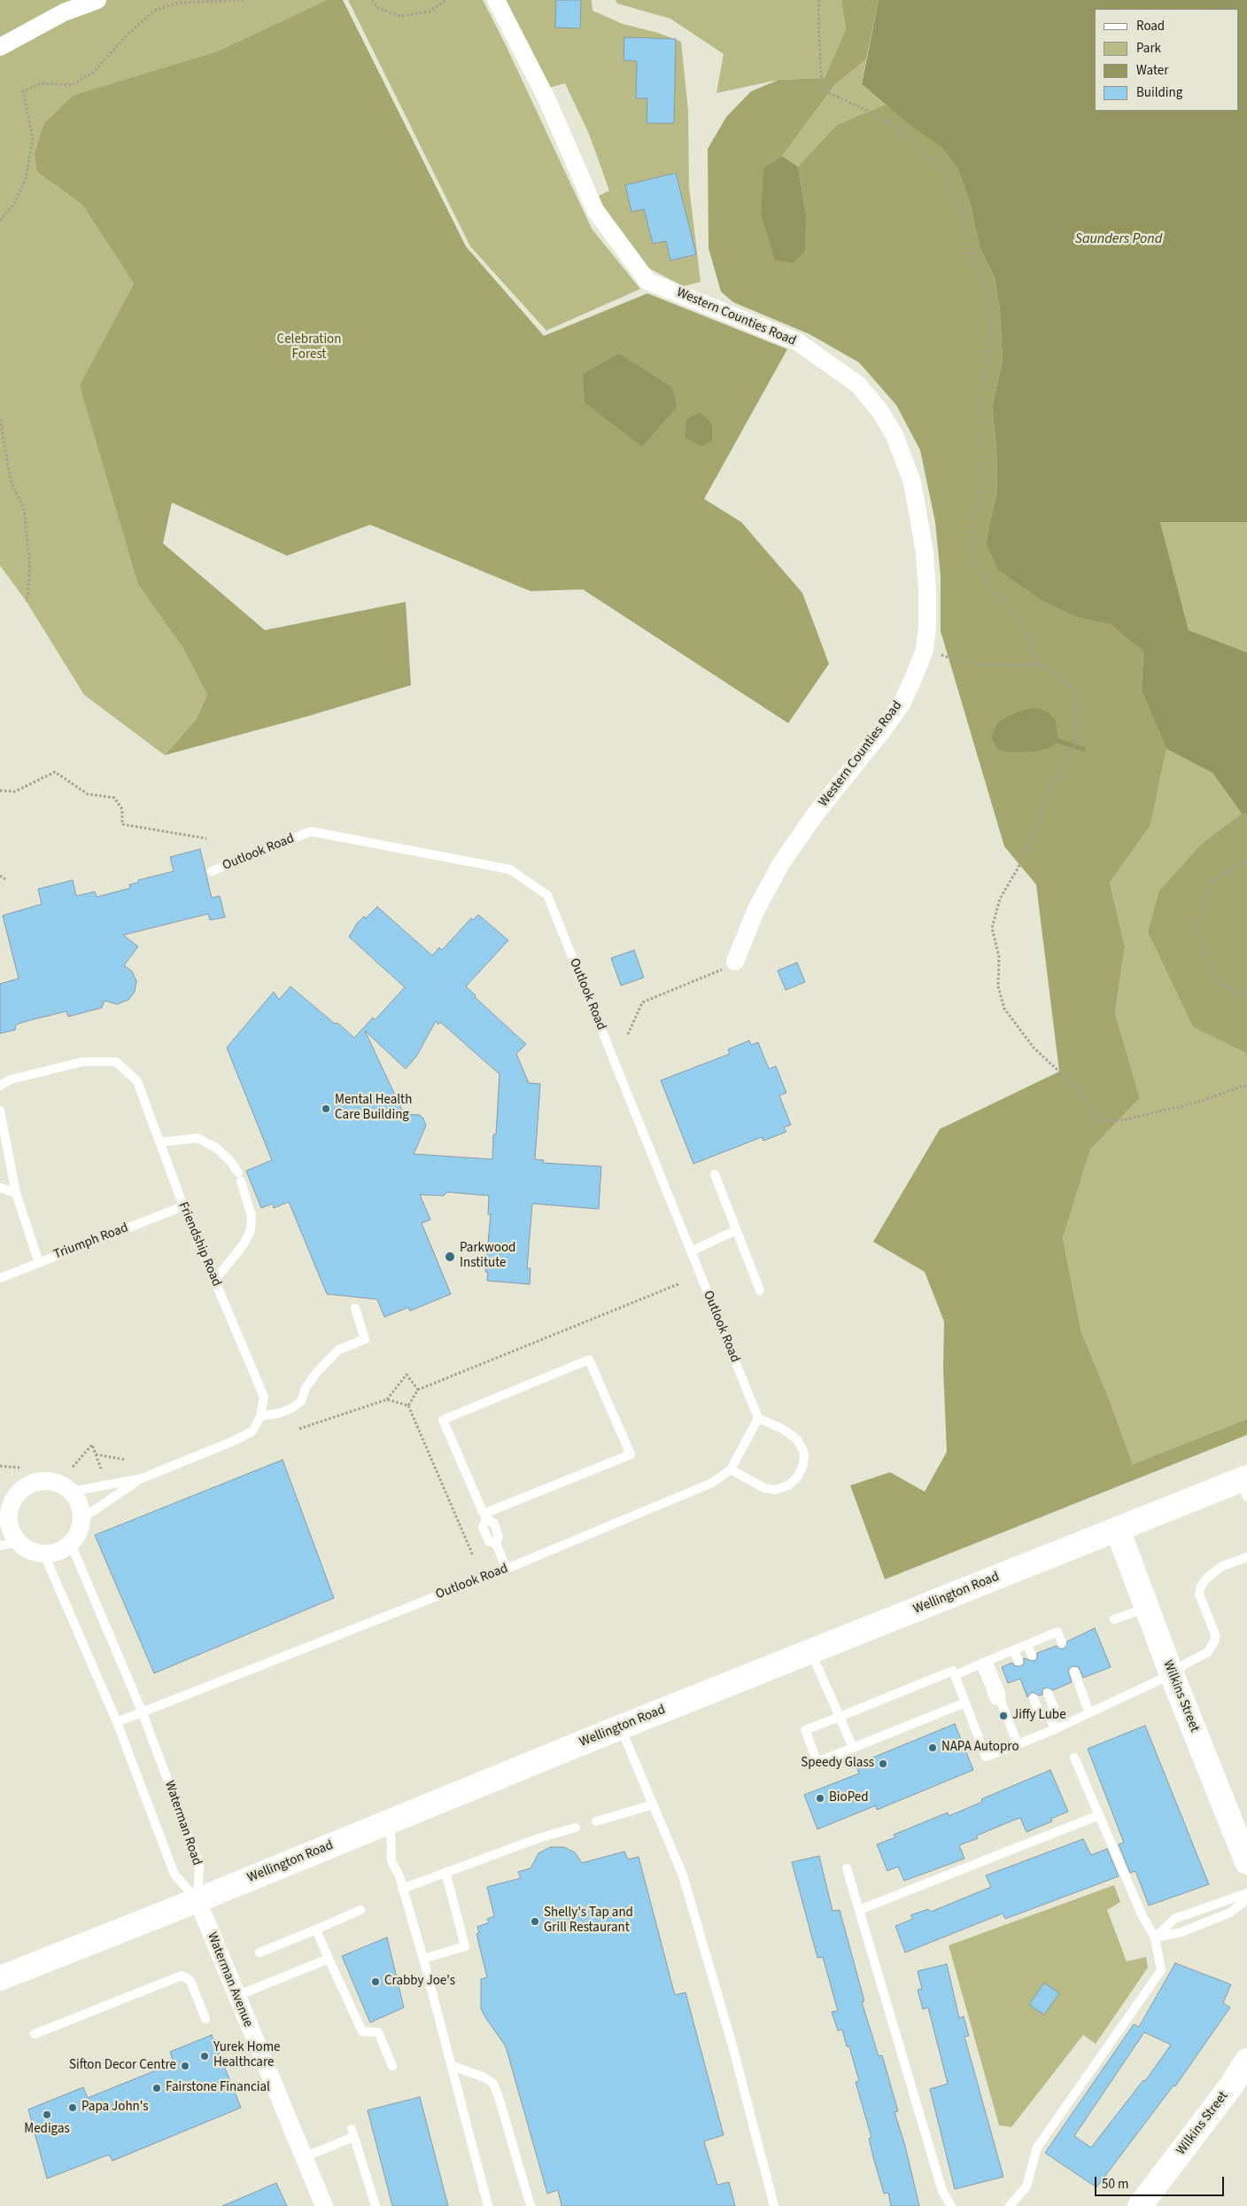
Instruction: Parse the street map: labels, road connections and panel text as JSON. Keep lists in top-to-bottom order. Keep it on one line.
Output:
{"streets":{"main road":["Wellington Road","Wilkins Street"],"street":["Western Counties Road","Waterman Avenue"],"lane":["Outlook Road","Triumph Road","Friendship Road","Waterman Road"]},"crossings":[["Outlook Road","Waterman Road"],["Triumph Road","Friendship Road"],["Friendship Road","Waterman Road"],["Wellington Road","Wilkins Street"],["Wellington Road","Waterman Road"],["Wellington Road","Waterman Avenue"],["Waterman Road","Waterman Avenue"]],"water":["Saunders Pond"],"parks":["Celebration Forest"],"places":["Mental Health Care Building","Parkwood Institute","Jiffy Lube","NAPA Autopro","Speedy Glass","BioPed","Shelly's Tap and Grill Restaurant","Crabby Joe's","Yurek Home Healthcare","Sifton Decor Centre","Fairstone Financial","Papa John's","Medigas"],"legend":["Road","Park","Water","Building"],"scale_bar":"50 m"}
